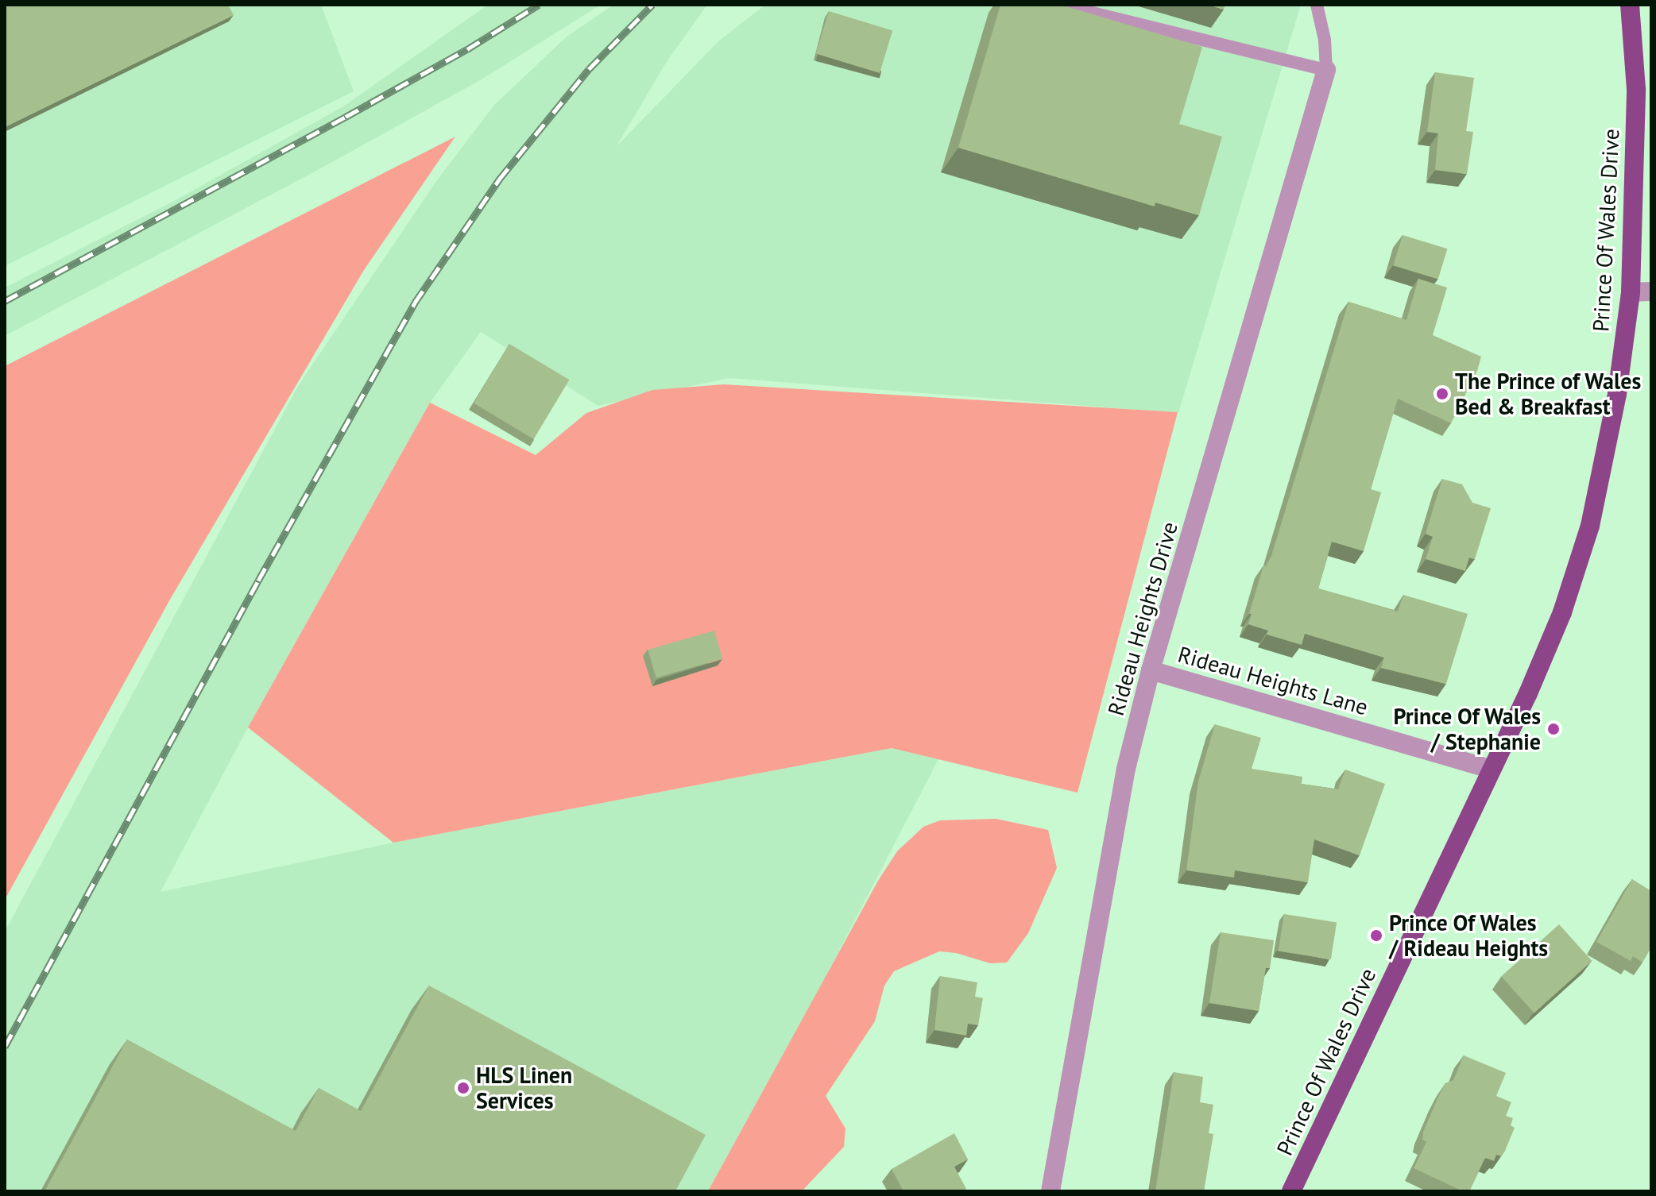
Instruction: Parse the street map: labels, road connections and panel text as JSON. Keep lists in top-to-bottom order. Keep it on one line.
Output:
{"streets":{"main road":["Prince Of Wales Drive"],"street":["Rideau Heights Drive","Rideau Heights Lane"]},"crossings":[["Prince Of Wales Drive","Rideau Heights Lane"],["Rideau Heights Drive","Rideau Heights Lane"]],"places":["The Prince of Wales Bed & Breakfast","Prince Of Wales / Stephanie","Prince Of Wales / Rideau Heights","HLS Linen Services"]}
